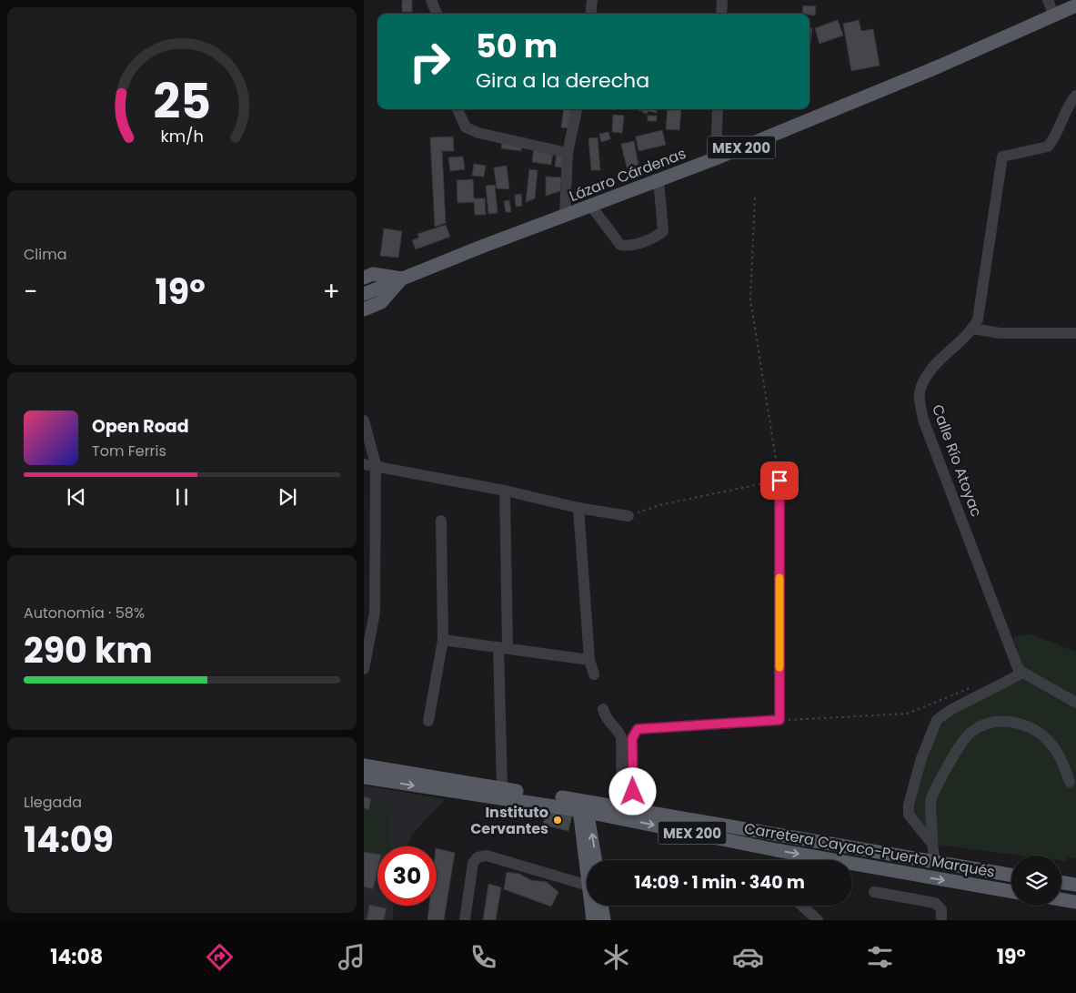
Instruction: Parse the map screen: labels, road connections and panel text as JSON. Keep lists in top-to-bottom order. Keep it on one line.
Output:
{"streets":{"main road":["MEX 200","Lázaro Cárdenas","Carretera Cayaco-Puerto Marqués"],"street":["Calle Río Atoyac"]},"crossings":[["MEX 200","Lázaro Cárdenas"]],"places":["Instituto Cervantes"],"page":{"turn":["50 m","Gira a la derecha"],"tile":["Clima",["Autonomía · 58%","290 km"],["Llegada","14:09"]],"heat":["−","19°","+"],"song":["Open Road","Tom Ferris"],"limit":"30","trip":"14:09 · 1 min · 340 m","tabs":["14:08","19°"],"gauge":["25","km/h"]}}
